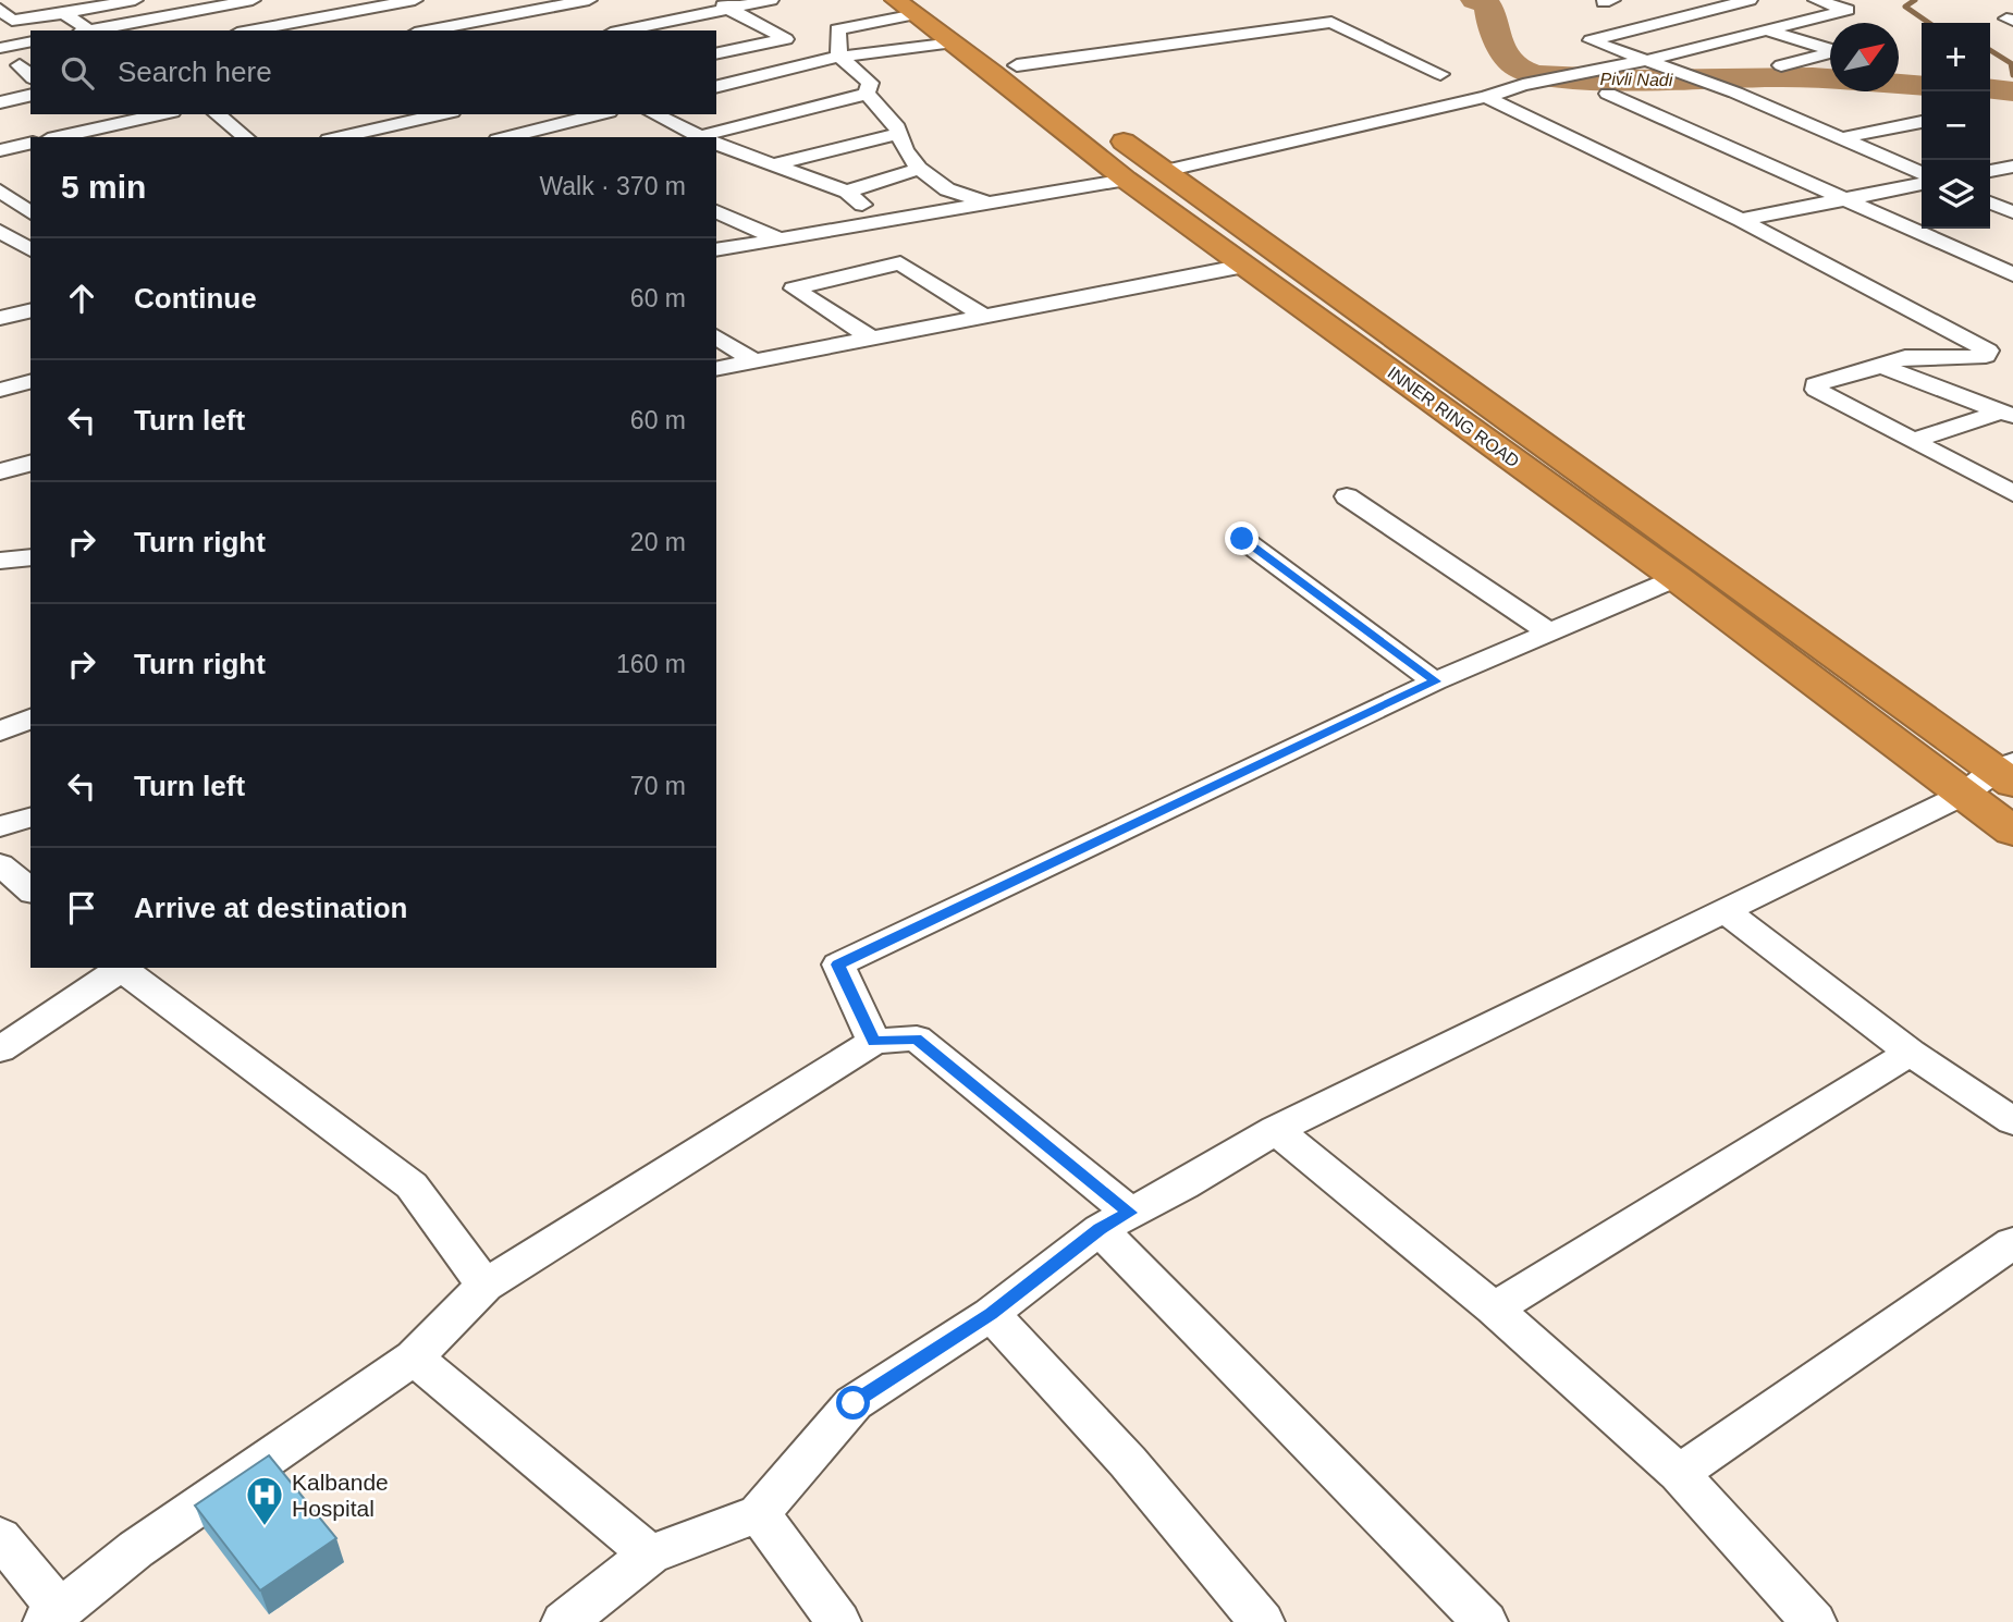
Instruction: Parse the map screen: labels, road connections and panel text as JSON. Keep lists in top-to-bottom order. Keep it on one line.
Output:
{"streets":{"highway":["INNER RING ROAD"]},"water":["Pivli Nadi"],"places":{"hospital":["Kalbande Hospital"]},"north":"top right","page":{"map_buttons":["+","−"],"search":"Search here","heading":["5 min","Walk · 370 m"],"list":[["Continue","60 m"],["Turn left","60 m"],["Turn right","20 m"],["Turn right","160 m"],["Turn left","70 m"],"Arrive at destination"]}}
